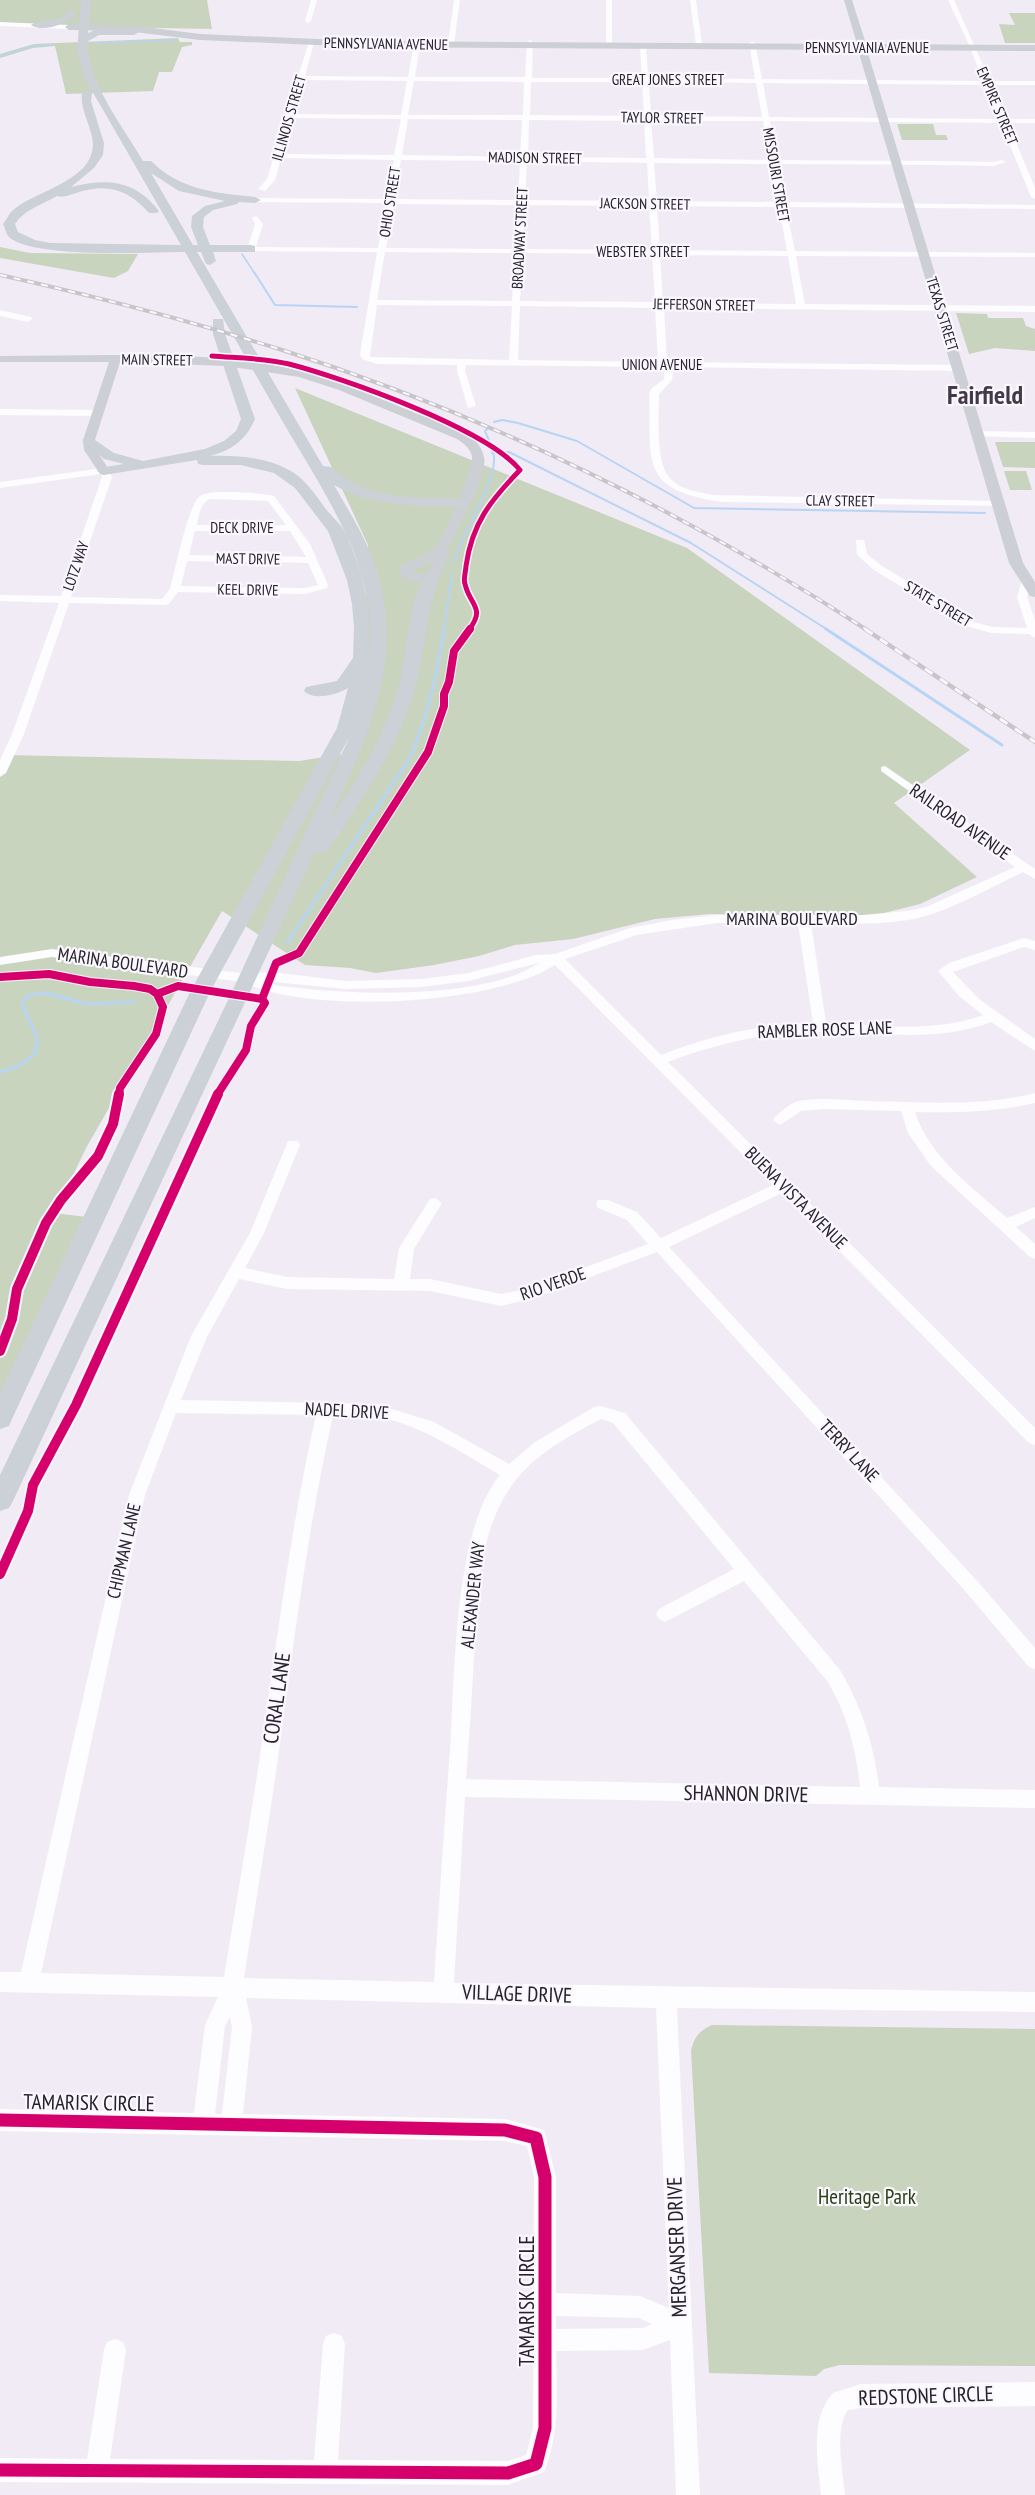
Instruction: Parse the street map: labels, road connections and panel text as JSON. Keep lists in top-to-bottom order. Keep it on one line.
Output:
{"streets":{"main road":["PENNSYLVANIA AVENUE","TEXAS STREET","MAIN STREET"],"street":["GREAT JONES STREET","EMPIRE STREET","ILLINOIS STREET","TAYLOR STREET","MADISON STREET","MISSOURI STREET","OHIO STREET","JACKSON STREET","BROADWAY STREET","WEBSTER STREET","JEFFERSON STREET","UNION AVENUE","CLAY STREET","DECK DRIVE","MAST DRIVE","LOTZ WAY","KEEL DRIVE","STATE STREET","RAILROAD AVENUE","MARINA BOULEVARD","RAMBLER ROSE LANE","BUENA VISTA AVENUE","RIO VERDE","NADEL DRIVE","TERRY LANE","CHIPMAN LANE","ALEXANDER WAY","CORAL LANE","SHANNON DRIVE","VILLAGE DRIVE","TAMARISK CIRCLE","MERGANSER DRIVE","REDSTONE CIRCLE"]},"crossings":[["PENNSYLVANIA AVENUE","EMPIRE STREET"],["PENNSYLVANIA AVENUE","ILLINOIS STREET"],["PENNSYLVANIA AVENUE","MISSOURI STREET"],["PENNSYLVANIA AVENUE","OHIO STREET"],["PENNSYLVANIA AVENUE","BROADWAY STREET"],["PENNSYLVANIA AVENUE","TEXAS STREET"],["GREAT JONES STREET","EMPIRE STREET"],["GREAT JONES STREET","ILLINOIS STREET"],["GREAT JONES STREET","MISSOURI STREET"],["GREAT JONES STREET","OHIO STREET"],["GREAT JONES STREET","BROADWAY STREET"],["GREAT JONES STREET","TEXAS STREET"],["EMPIRE STREET","TAYLOR STREET"],["EMPIRE STREET","MADISON STREET"],["ILLINOIS STREET","TAYLOR STREET"],["ILLINOIS STREET","MADISON STREET"],["TAYLOR STREET","MISSOURI STREET"],["TAYLOR STREET","OHIO STREET"],["TAYLOR STREET","BROADWAY STREET"],["TAYLOR STREET","TEXAS STREET"],["MADISON STREET","MISSOURI STREET"],["MADISON STREET","OHIO STREET"],["MADISON STREET","BROADWAY STREET"],["MADISON STREET","TEXAS STREET"],["MISSOURI STREET","JACKSON STREET"],["MISSOURI STREET","WEBSTER STREET"],["MISSOURI STREET","JEFFERSON STREET"],["OHIO STREET","JACKSON STREET"],["OHIO STREET","WEBSTER STREET"],["OHIO STREET","JEFFERSON STREET"],["OHIO STREET","UNION AVENUE"],["JACKSON STREET","BROADWAY STREET"],["JACKSON STREET","TEXAS STREET"],["BROADWAY STREET","WEBSTER STREET"],["BROADWAY STREET","JEFFERSON STREET"],["BROADWAY STREET","UNION AVENUE"],["WEBSTER STREET","TEXAS STREET"],["JEFFERSON STREET","TEXAS STREET"],["TEXAS STREET","UNION AVENUE"],["TEXAS STREET","CLAY STREET"],["TEXAS STREET","STATE STREET"],["UNION AVENUE","CLAY STREET"],["MAST DRIVE","KEEL DRIVE"],["RAILROAD AVENUE","MARINA BOULEVARD"],["MARINA BOULEVARD","BUENA VISTA AVENUE"],["RAMBLER ROSE LANE","BUENA VISTA AVENUE"],["BUENA VISTA AVENUE","RIO VERDE"],["RIO VERDE","TERRY LANE"],["RIO VERDE","CHIPMAN LANE"],["NADEL DRIVE","CHIPMAN LANE"],["NADEL DRIVE","ALEXANDER WAY"],["NADEL DRIVE","CORAL LANE"],["CHIPMAN LANE","VILLAGE DRIVE"],["ALEXANDER WAY","SHANNON DRIVE"],["ALEXANDER WAY","VILLAGE DRIVE"],["CORAL LANE","VILLAGE DRIVE"],["VILLAGE DRIVE","MERGANSER DRIVE"]],"districts":["Fairfield"],"parks":["Heritage Park"]}
